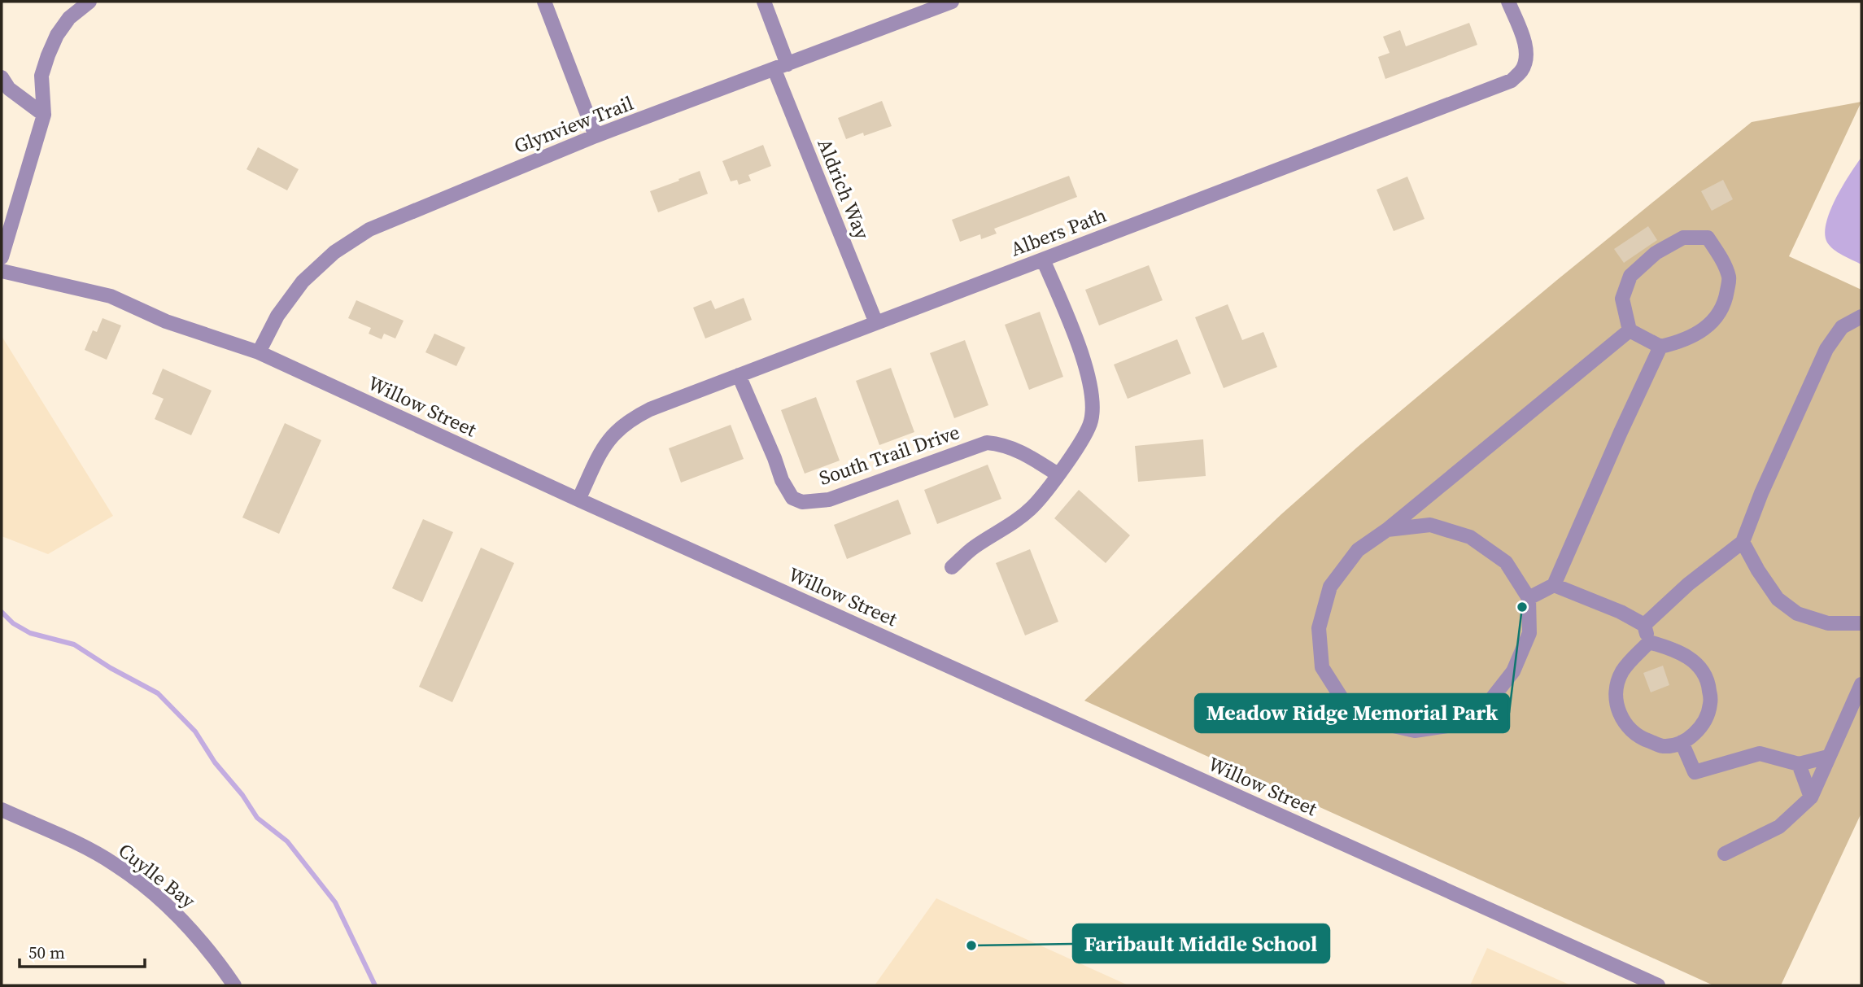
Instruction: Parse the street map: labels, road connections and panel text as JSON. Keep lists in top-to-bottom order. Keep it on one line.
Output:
{"streets":{"street":["Glynview Trail","Aldrich Way","Albers Path","Willow Street","South Trail Drive","Cuylle Bay"]},"crossings":[["Glynview Trail","Aldrich Way"],["Glynview Trail","Willow Street"],["Aldrich Way","Albers Path"],["Albers Path","Willow Street"],["Albers Path","South Trail Drive"]],"places":["Meadow Ridge Memorial Park","Faribault Middle School"],"scale_bar":"50 m"}
